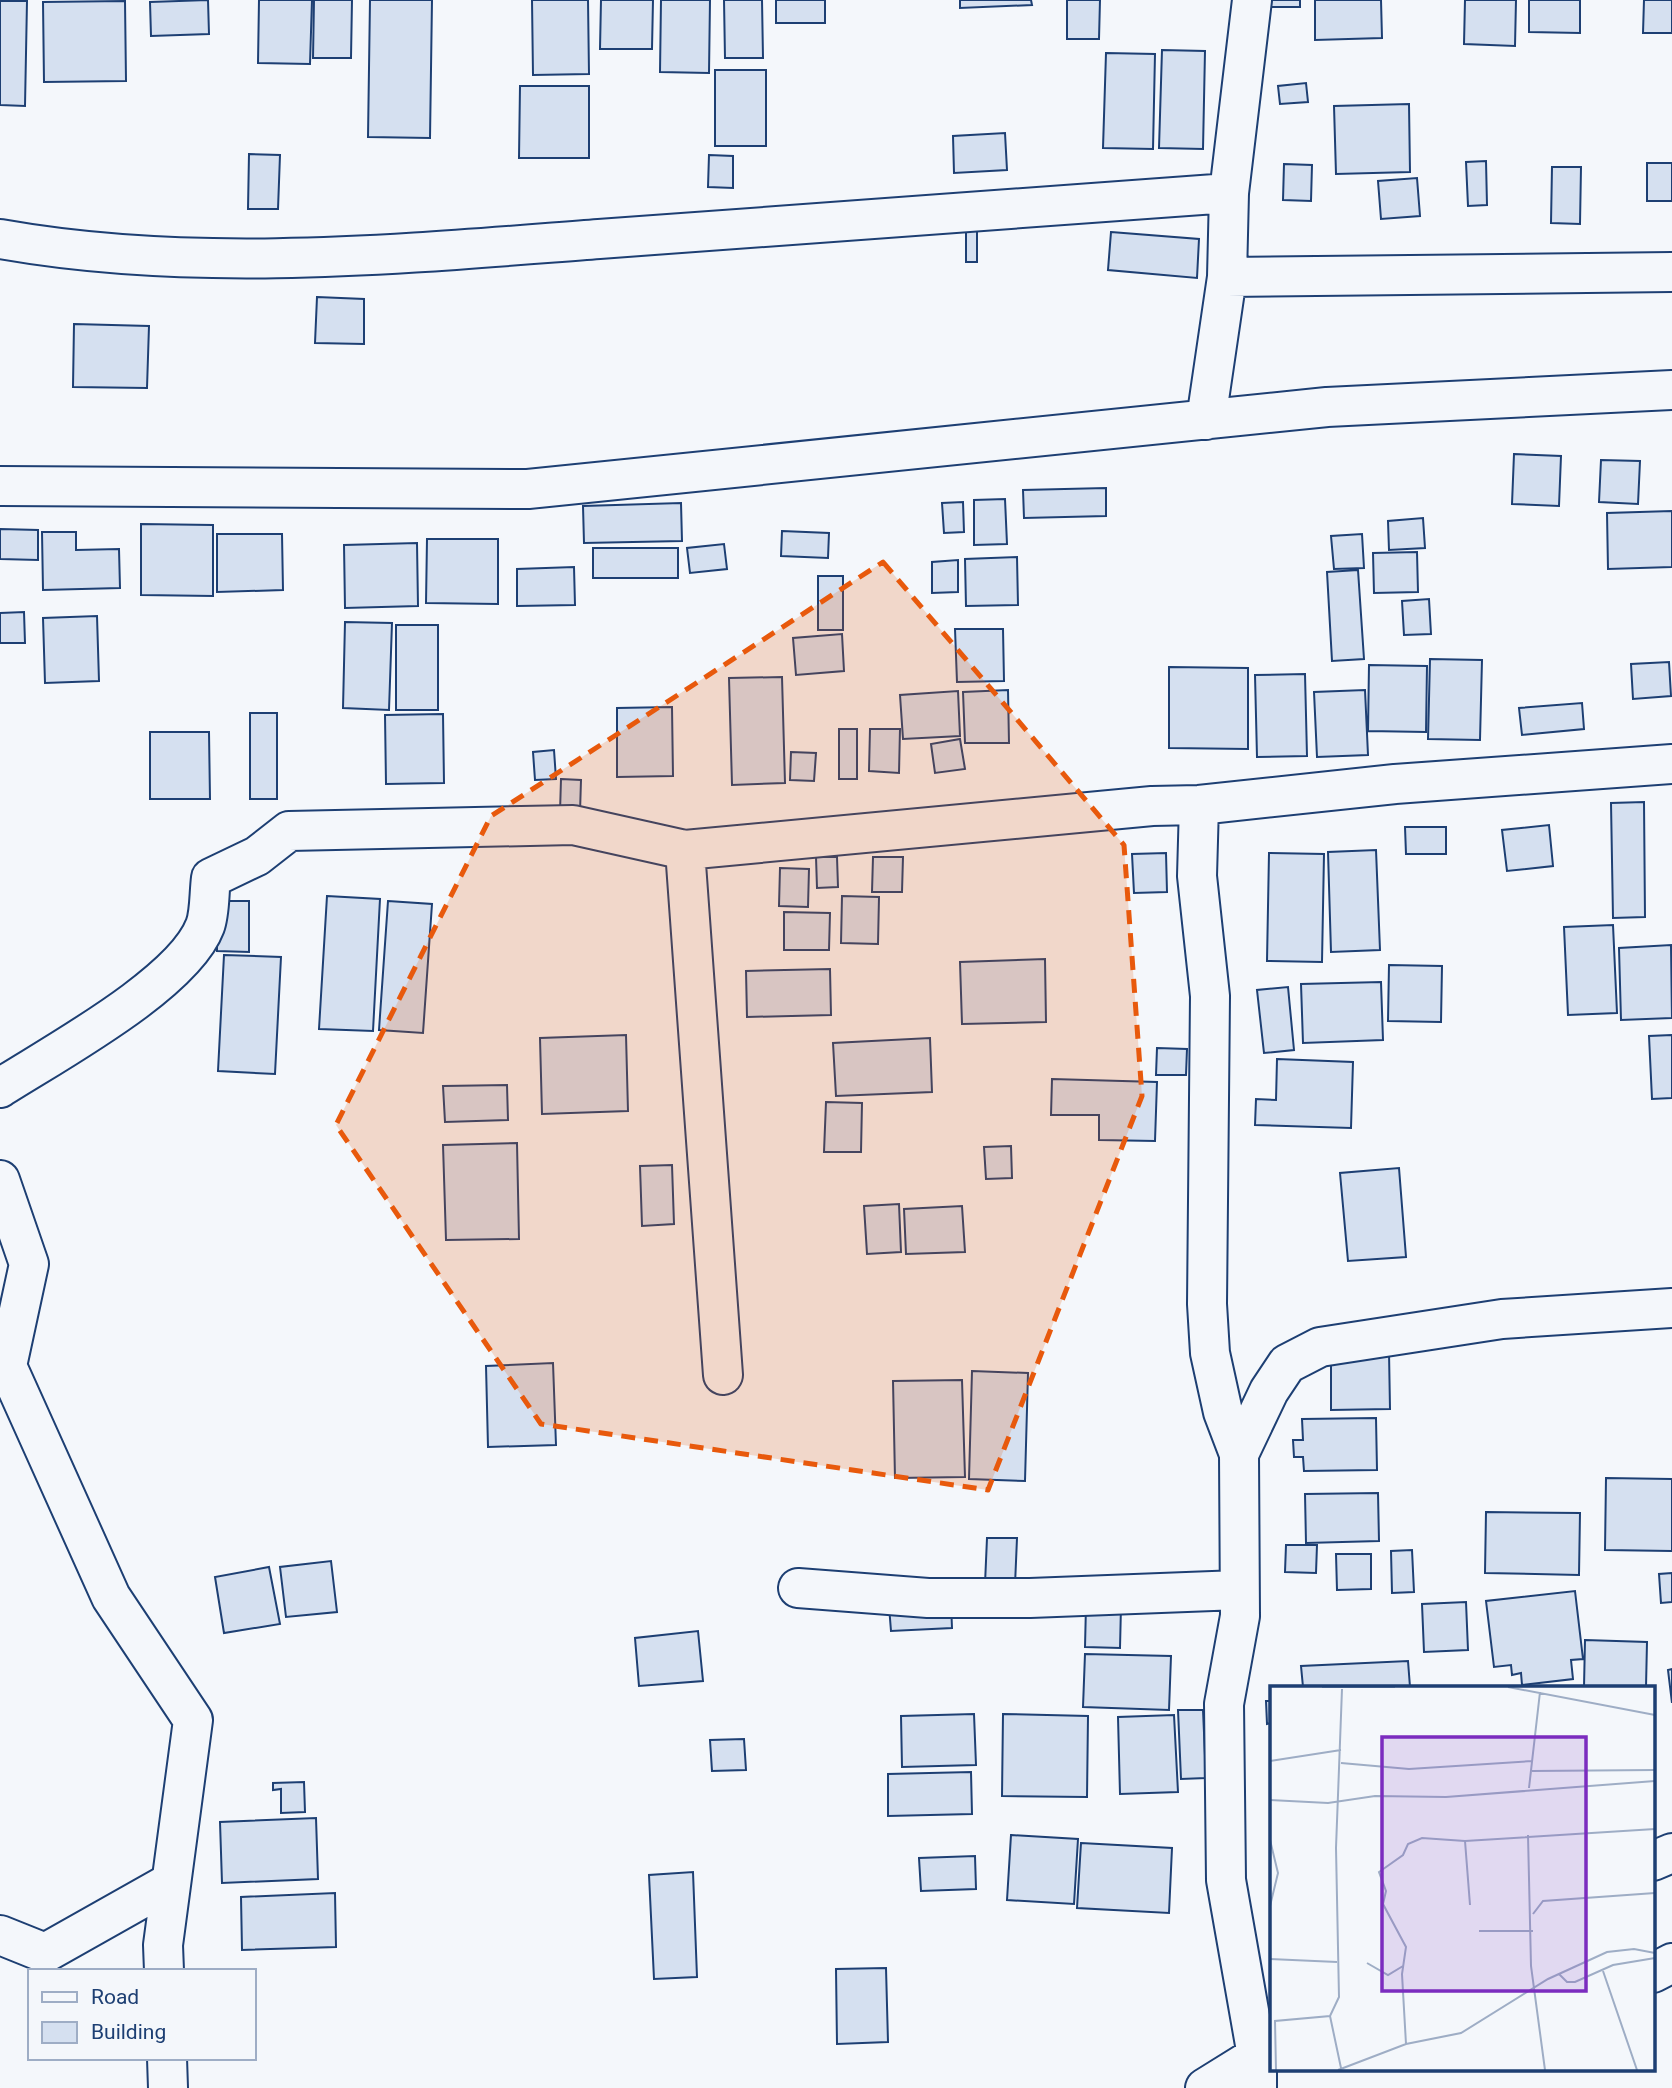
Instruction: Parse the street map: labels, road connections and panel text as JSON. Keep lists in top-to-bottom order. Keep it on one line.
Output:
{"legend":["Road","Building"]}
